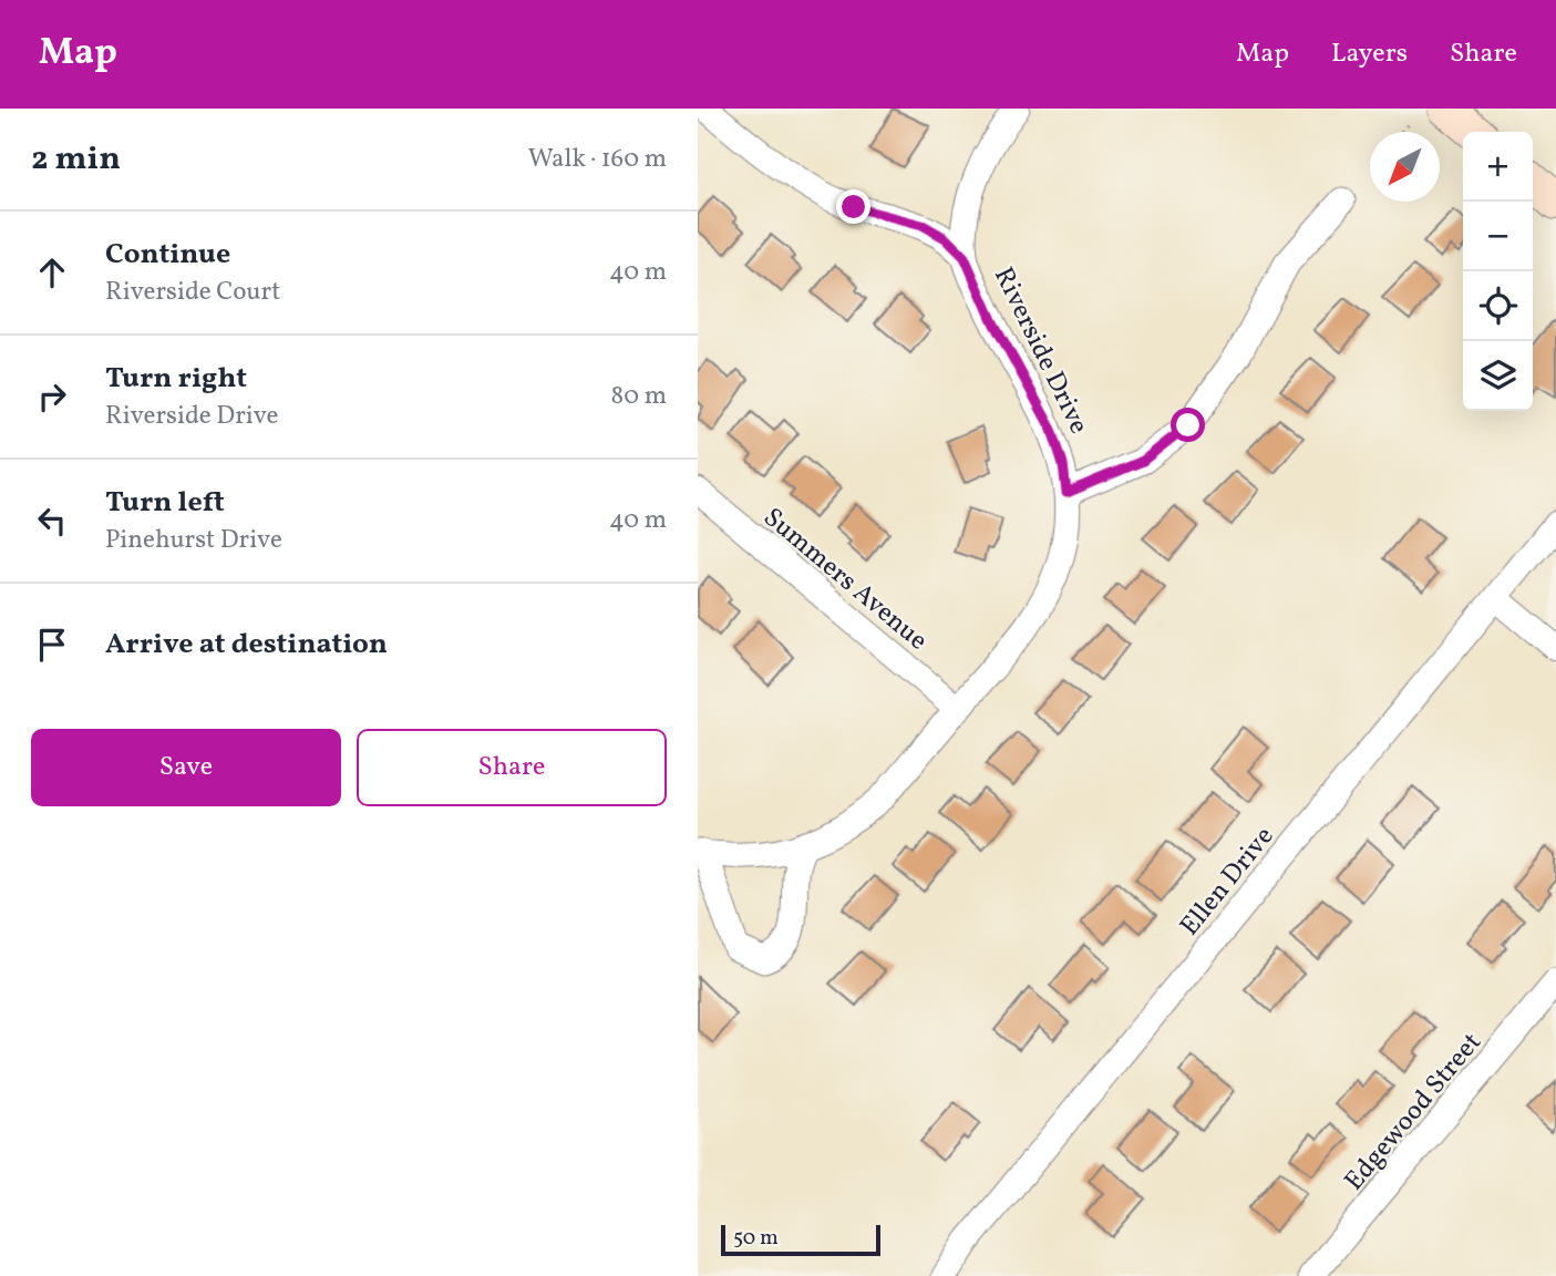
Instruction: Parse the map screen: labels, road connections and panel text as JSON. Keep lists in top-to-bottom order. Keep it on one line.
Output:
{"streets":{"street":["Riverside Drive","Summers Avenue","Ellen Drive","Edgewood Street"]},"crossings":[["Riverside Drive","Summers Avenue"]],"scale_bar":"50 m","north":"bottom left","page":{"header":"Map","nav":["Map","Layers","Share"],"heading":["2 min","Walk · 160 m"],"map_buttons":["+","−"],"list":[["Continue","Riverside Court","40 m"],["Turn right","Riverside Drive","80 m"],["Turn left","Pinehurst Drive","40 m"],"Arrive at destination"],"buttons":["Save","Share"],"scale":"50 m"}}
